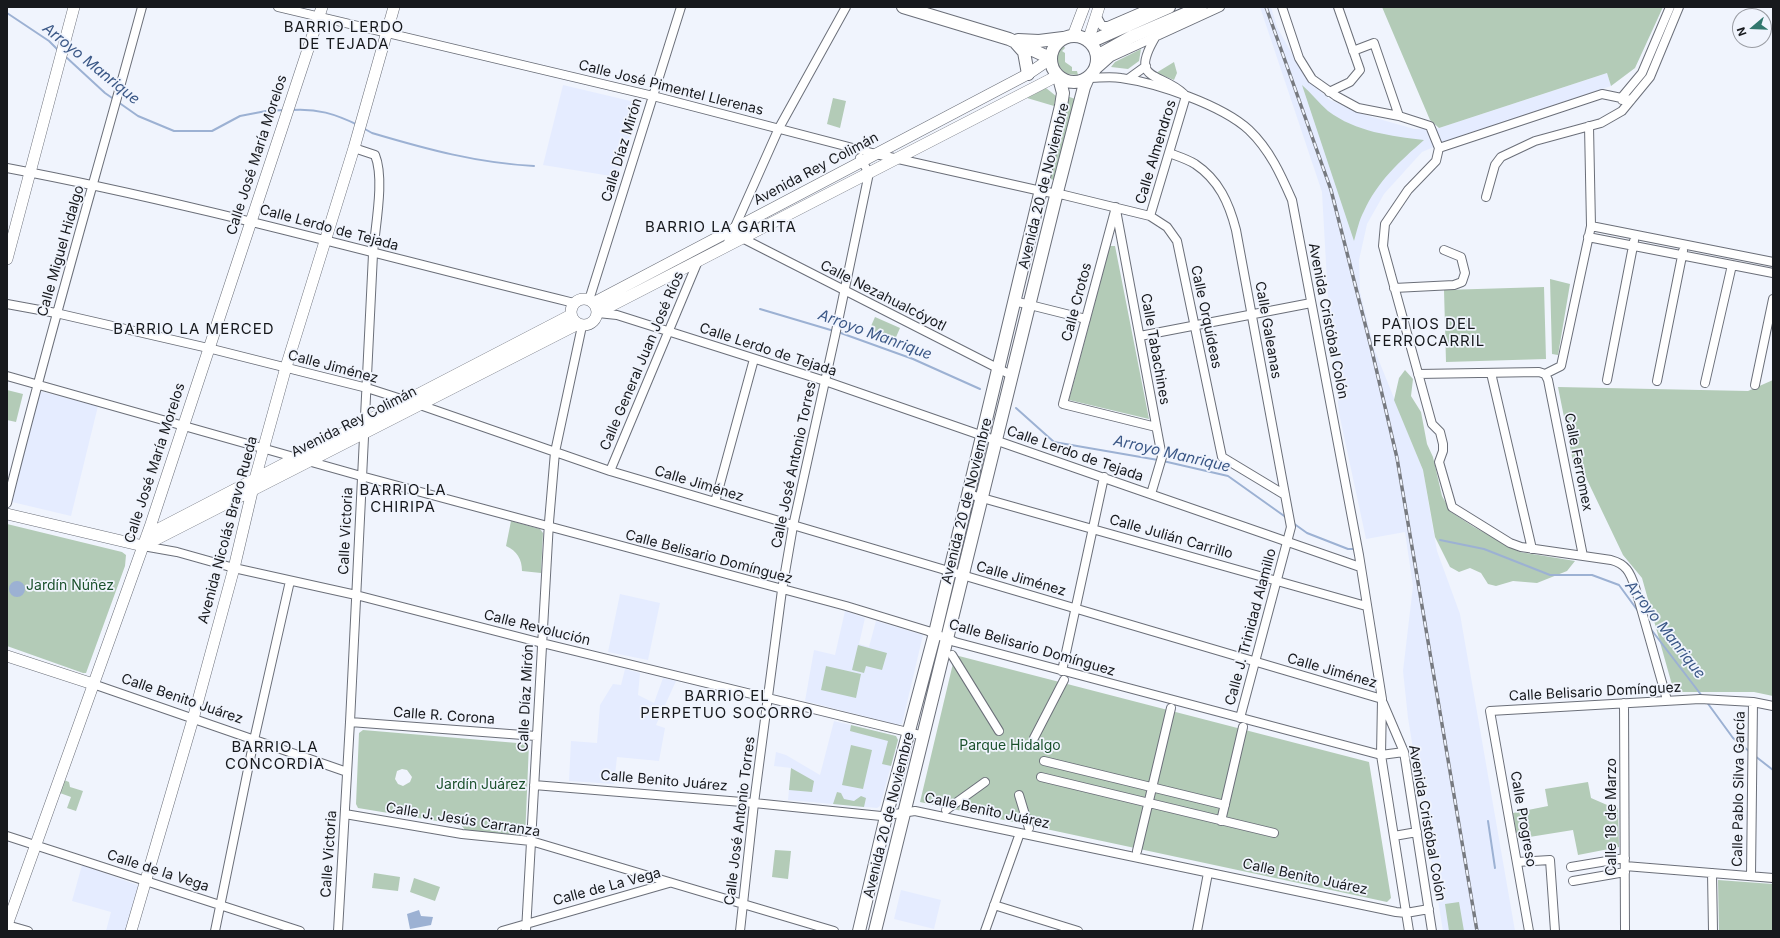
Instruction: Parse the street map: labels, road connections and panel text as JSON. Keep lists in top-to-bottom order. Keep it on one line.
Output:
{"streets":{"main road":["Calle José María Morelos","Avenida Rey Colimán","Avenida 20 de Noviembre","Avenida Nicolás Bravo Rueda","Calle Benito Juárez"],"street":["Calle José Pimentel Llerenas","Calle Díaz Mirón","Calle Almendros","Calle Lerdo de Tejada","Calle Miguel Hidalgo","Calle Nezahualcóyotl","Calle Crotos","Calle Orquídeas","Avenida Cristóbal Colón","Calle Galeanas","Calle Tabachines","Calle General Juan José Ríos","Calle Jiménez","Calle Ferromex","Calle José Antonio Torres","Calle Victoria","Calle Julián Carrillo","Calle Belisario Domínguez","Calle J. Trinidad Alamillo","Calle Revolución","Calle R. Corona","Calle Pablo Silva García","Calle 18 de Marzo","Calle Progreso","Calle J. Jesús Carranza","Calle de la Vega","Calle de La Vega"]},"crossings":[["Calle José Pimentel Llerenas","Calle Díaz Mirón"],["Calle José Pimentel Llerenas","Calle José María Morelos"],["Calle José Pimentel Llerenas","Avenida Rey Colimán"],["Calle José Pimentel Llerenas","Avenida 20 de Noviembre"],["Calle José Pimentel Llerenas","Calle Orquídeas"],["Calle José Pimentel Llerenas","Avenida Nicolás Bravo Rueda"],["Calle Díaz Mirón","Avenida Rey Colimán"],["Calle Díaz Mirón","Calle Lerdo de Tejada"],["Calle Díaz Mirón","Calle Jiménez"],["Calle Díaz Mirón","Calle Belisario Domínguez"],["Calle Díaz Mirón","Calle Revolución"],["Calle Díaz Mirón","Calle Benito Juárez"],["Calle Díaz Mirón","Calle R. Corona"],["Calle Díaz Mirón","Calle J. Jesús Carranza"],["Calle Díaz Mirón","Calle de La Vega"],["Calle Almendros","Calle Orquídeas"],["Calle Almendros","Avenida Cristóbal Colón"],["Calle Almendros","Calle Galeanas"],["Calle José María Morelos","Avenida Rey Colimán"],["Calle José María Morelos","Calle Lerdo de Tejada"],["Calle José María Morelos","Calle Jiménez"],["Calle José María Morelos","Calle Belisario Domínguez"],["Calle José María Morelos","Calle Revolución"],["Calle José María Morelos","Calle Benito Juárez"],["Calle José María Morelos","Calle de la Vega"],["Avenida Rey Colimán","Avenida 20 de Noviembre"],["Avenida Rey Colimán","Calle Lerdo de Tejada"],["Avenida Rey Colimán","Calle Nezahualcóyotl"],["Avenida Rey Colimán","Avenida Cristóbal Colón"],["Avenida Rey Colimán","Calle General Juan José Ríos"],["Avenida Rey Colimán","Calle Jiménez"],["Avenida Rey Colimán","Calle José Antonio Torres"],["Avenida Rey Colimán","Avenida Nicolás Bravo Rueda"],["Avenida Rey Colimán","Calle Victoria"],["Avenida Rey Colimán","Calle Belisario Domínguez"],["Avenida Rey Colimán","Calle Revolución"],["Avenida 20 de Noviembre","Calle Lerdo de Tejada"],["Avenida 20 de Noviembre","Calle Nezahualcóyotl"],["Avenida 20 de Noviembre","Calle Orquídeas"],["Avenida 20 de Noviembre","Avenida Cristóbal Colón"],["Avenida 20 de Noviembre","Calle Jiménez"],["Avenida 20 de Noviembre","Calle Julián Carrillo"],["Avenida 20 de Noviembre","Calle Belisario Domínguez"],["Avenida 20 de Noviembre","Calle Revolución"],["Avenida 20 de Noviembre","Calle Benito Juárez"],["Calle Lerdo de Tejada","Calle Miguel Hidalgo"],["Calle Lerdo de Tejada","Avenida Cristóbal Colón"],["Calle Lerdo de Tejada","Calle Galeanas"],["Calle Lerdo de Tejada","Calle Tabachines"],["Calle Lerdo de Tejada","Calle General Juan José Ríos"],["Calle Lerdo de Tejada","Calle José Antonio Torres"],["Calle Lerdo de Tejada","Avenida Nicolás Bravo Rueda"],["Calle Lerdo de Tejada","Calle Victoria"],["Calle Lerdo de Tejada","Calle J. Trinidad Alamillo"],["Calle Miguel Hidalgo","Calle Jiménez"],["Calle Miguel Hidalgo","Calle Belisario Domínguez"],["Calle Nezahualcóyotl","Calle José Antonio Torres"],["Calle Crotos","Calle Orquídeas"],["Calle Crotos","Calle Tabachines"],["Calle Orquídeas","Calle Galeanas"],["Calle Orquídeas","Calle Tabachines"],["Avenida Cristóbal Colón","Calle Jiménez"],["Avenida Cristóbal Colón","Calle Julián Carrillo"],["Avenida Cristóbal Colón","Calle Belisario Domínguez"],["Avenida Cristóbal Colón","Calle Benito Juárez"],["Calle Galeanas","Calle J. Trinidad Alamillo"],["Calle General Juan José Ríos","Calle Jiménez"],["Calle Jiménez","Calle José Antonio Torres"],["Calle Jiménez","Avenida Nicolás Bravo Rueda"],["Calle Jiménez","Calle Victoria"],["Calle Jiménez","Calle J. Trinidad Alamillo"],["Calle José Antonio Torres","Calle Belisario Domínguez"],["Calle José Antonio Torres","Calle Revolución"],["Calle José Antonio Torres","Calle Benito Juárez"],["Calle José Antonio Torres","Calle de La Vega"],["Avenida Nicolás Bravo Rueda","Calle Victoria"],["Avenida Nicolás Bravo Rueda","Calle Belisario Domínguez"],["Avenida Nicolás Bravo Rueda","Calle Revolución"],["Avenida Nicolás Bravo Rueda","Calle Benito Juárez"],["Avenida Nicolás Bravo Rueda","Calle de la Vega"],["Calle Victoria","Calle Belisario Domínguez"],["Calle Victoria","Calle Revolución"],["Calle Victoria","Calle Benito Juárez"],["Calle Victoria","Calle R. Corona"],["Calle Victoria","Calle J. Jesús Carranza"],["Calle Julián Carrillo","Calle J. Trinidad Alamillo"],["Calle Belisario Domínguez","Calle J. Trinidad Alamillo"],["Calle Belisario Domínguez","Calle Pablo Silva García"],["Calle Belisario Domínguez","Calle 18 de Marzo"],["Calle Belisario Domínguez","Calle Progreso"],["Calle J. Jesús Carranza","Calle de La Vega"]],"districts":["BARRIO LERDO DE TEJADA","BARRIO LA GARITA","PATIOS DEL FERROCARRIL","BARRIO LA MERCED","BARRIO LA CHIRIPA","BARRIO EL PERPETUO SOCORRO","BARRIO LA CONCORDIA"],"water":["Arroyo Manrique"],"parks":["Jardín Núñez","Parque Hidalgo","Jardín Juárez"],"north":"left"}
